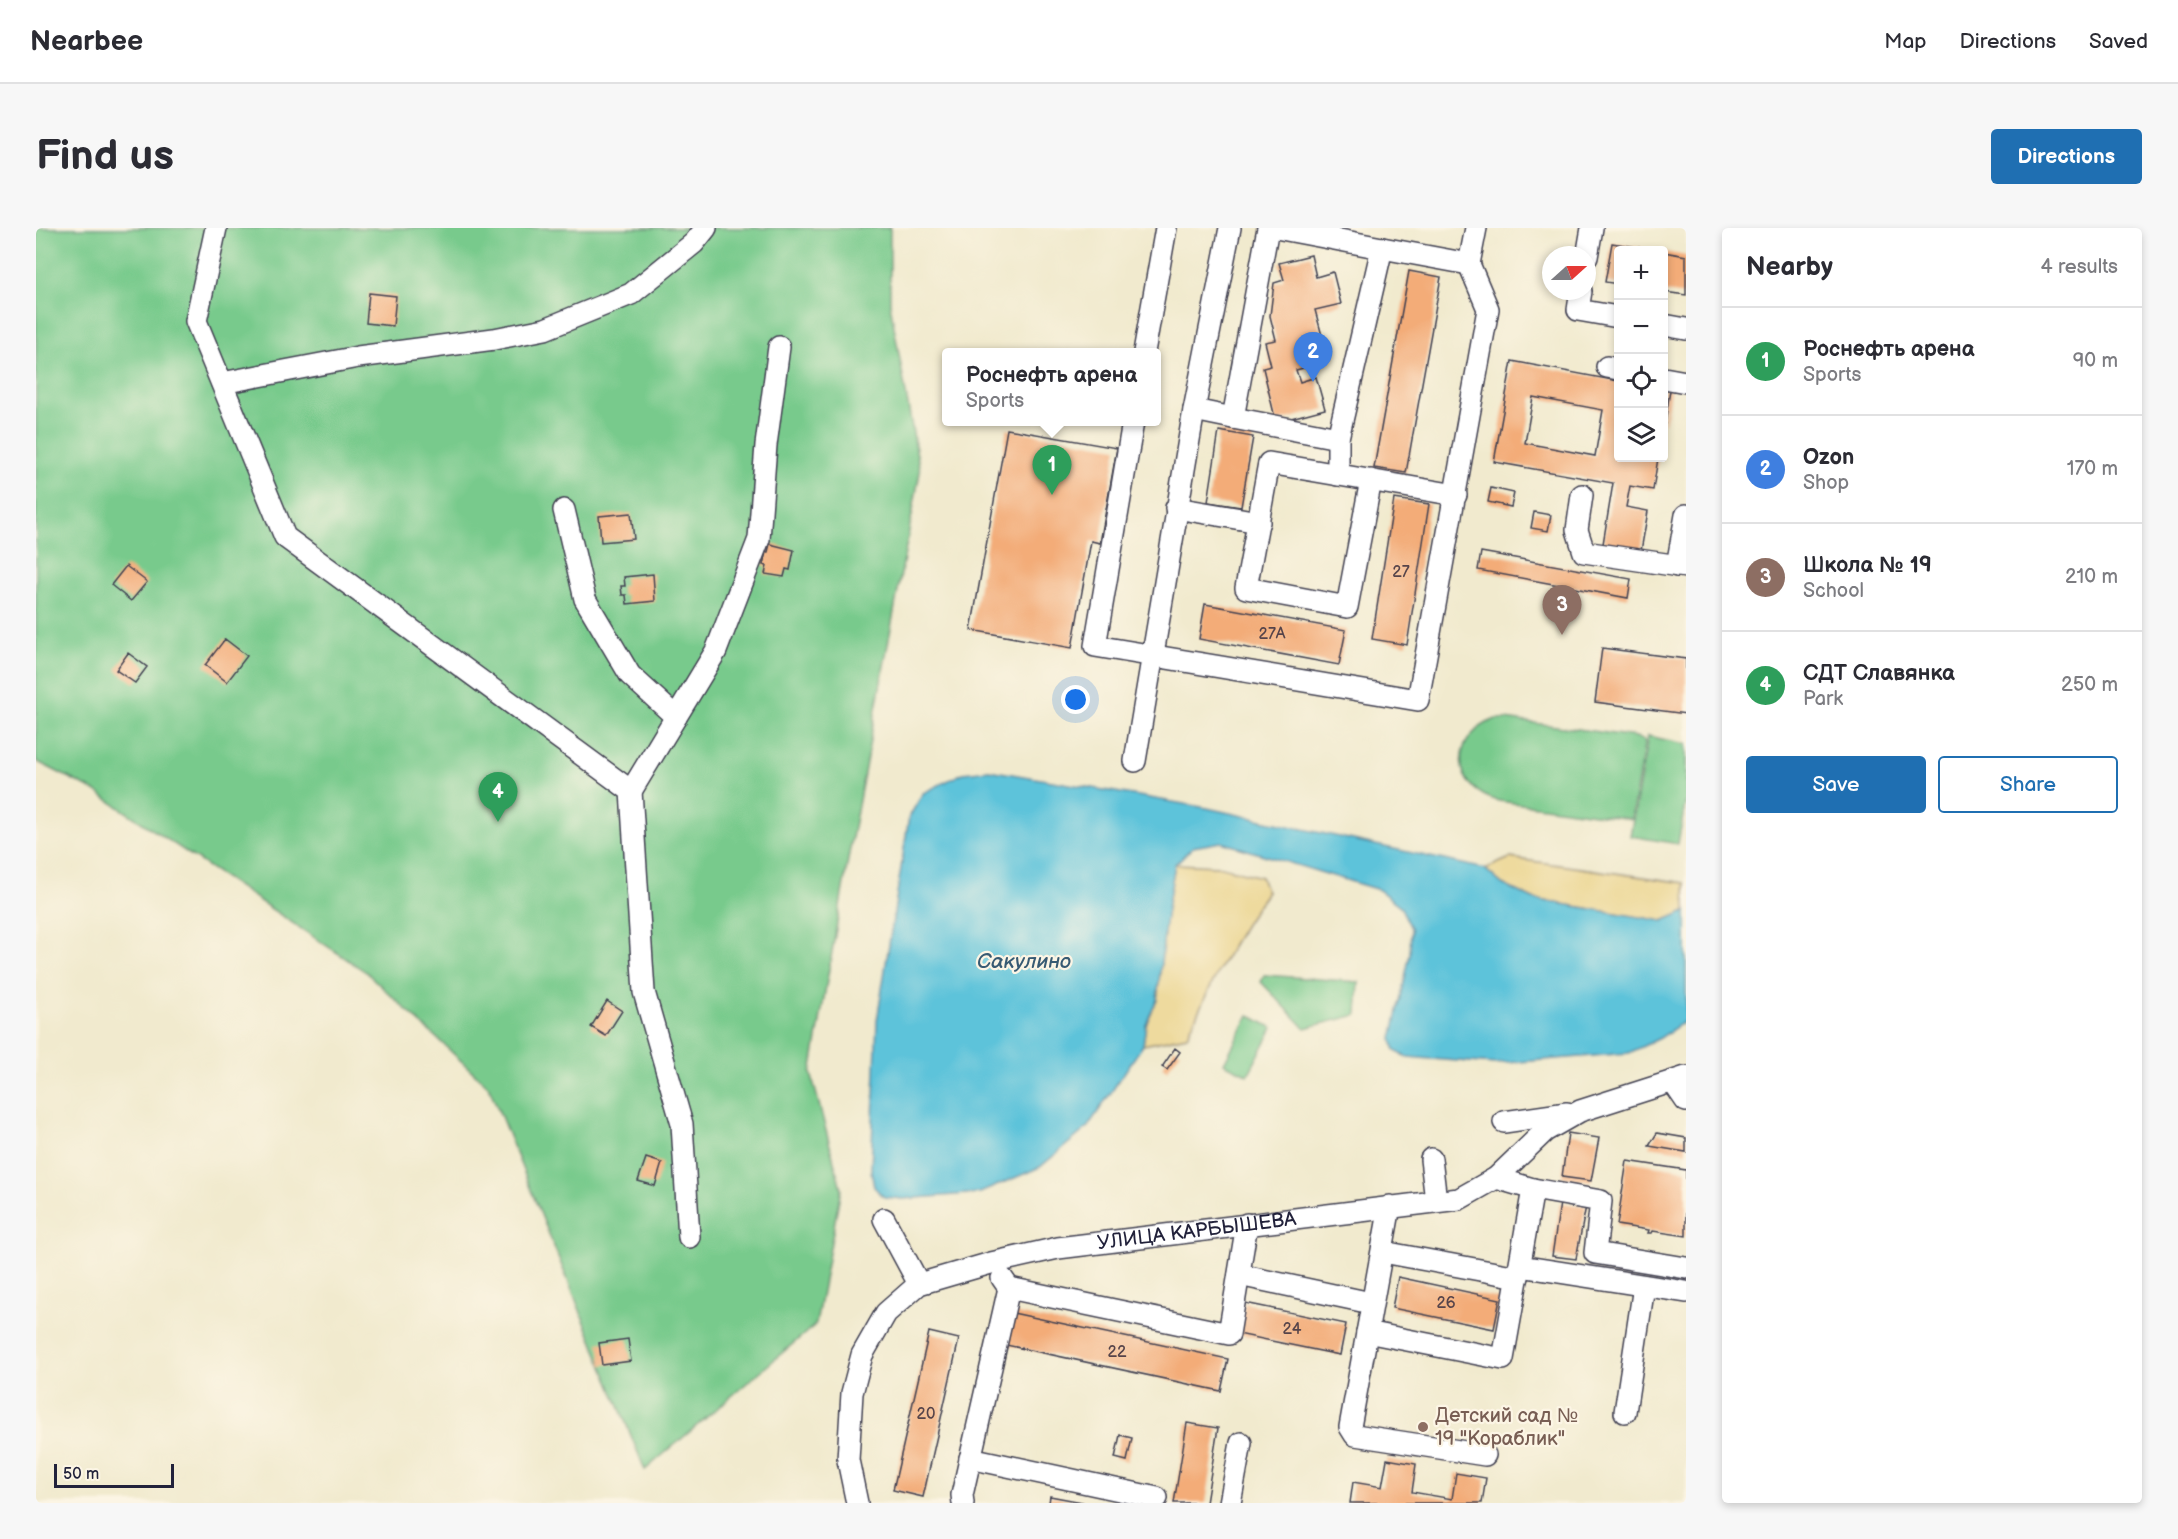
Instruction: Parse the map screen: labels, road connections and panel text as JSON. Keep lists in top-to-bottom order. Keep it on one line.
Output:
{"streets":{"street":["УЛИЦА КАРБЫШЕВА"]},"water":["Сакулино"],"places":["Детский сад № 19 \"Кораблик\""],"house_numbers":["27","27А","26","24","22","20"],"scale_bar":"50 m","north":"right","page":{"header":"Nearbee","nav":["Map","Directions","Saved"],"buttons":["Directions",["Save","Share"]],"title":"Find us","heading":["Nearby","4 results"],"map_buttons":["+","−"],"list":[{"mark":"1","name":"Роснефть арена","note":"Sports","value":"90 m"},{"mark":"2","name":"Ozon","note":"Shop","value":"170 m"},{"mark":"3","name":"Школа № 19","note":"School","value":"210 m"},{"mark":"4","name":"СДТ Славянка","note":"Park","value":"250 m"}],"pins":["2","1","3","4"],"popup":["Роснефть арена","Sports"],"scale":"50 m"}}
